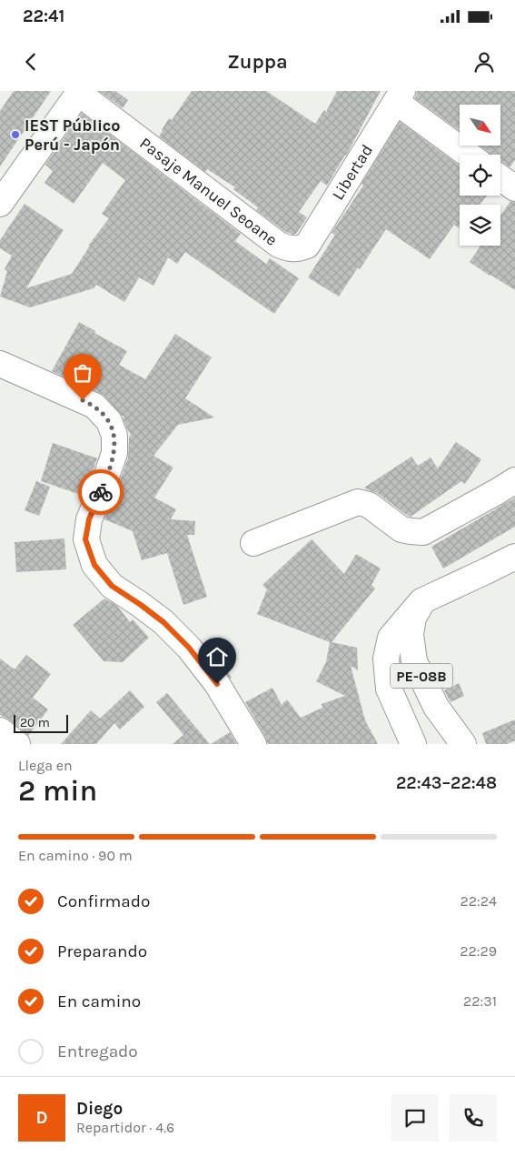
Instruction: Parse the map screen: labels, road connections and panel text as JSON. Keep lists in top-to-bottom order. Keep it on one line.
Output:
{"streets":{"main road":["Libertad","Pasaje Manuel Seoane","PE-08B"]},"crossings":[["Libertad","Pasaje Manuel Seoane"]],"places":["IEST Público Perú - Japón"],"scale_bar":"20 m","north":"bottom right","page":{"status":"22:41","header":"Zuppa","scale":"20 m","heading":["2 min","Llega en","22:43–22:48"],"panel":["Diego","Repartidor · 4.6"],"bar":"En camino · 90 m","list":[["Confirmado","22:24"],["Preparando","22:29"],["En camino","22:31"],"Entregado"],"round":"D"}}
